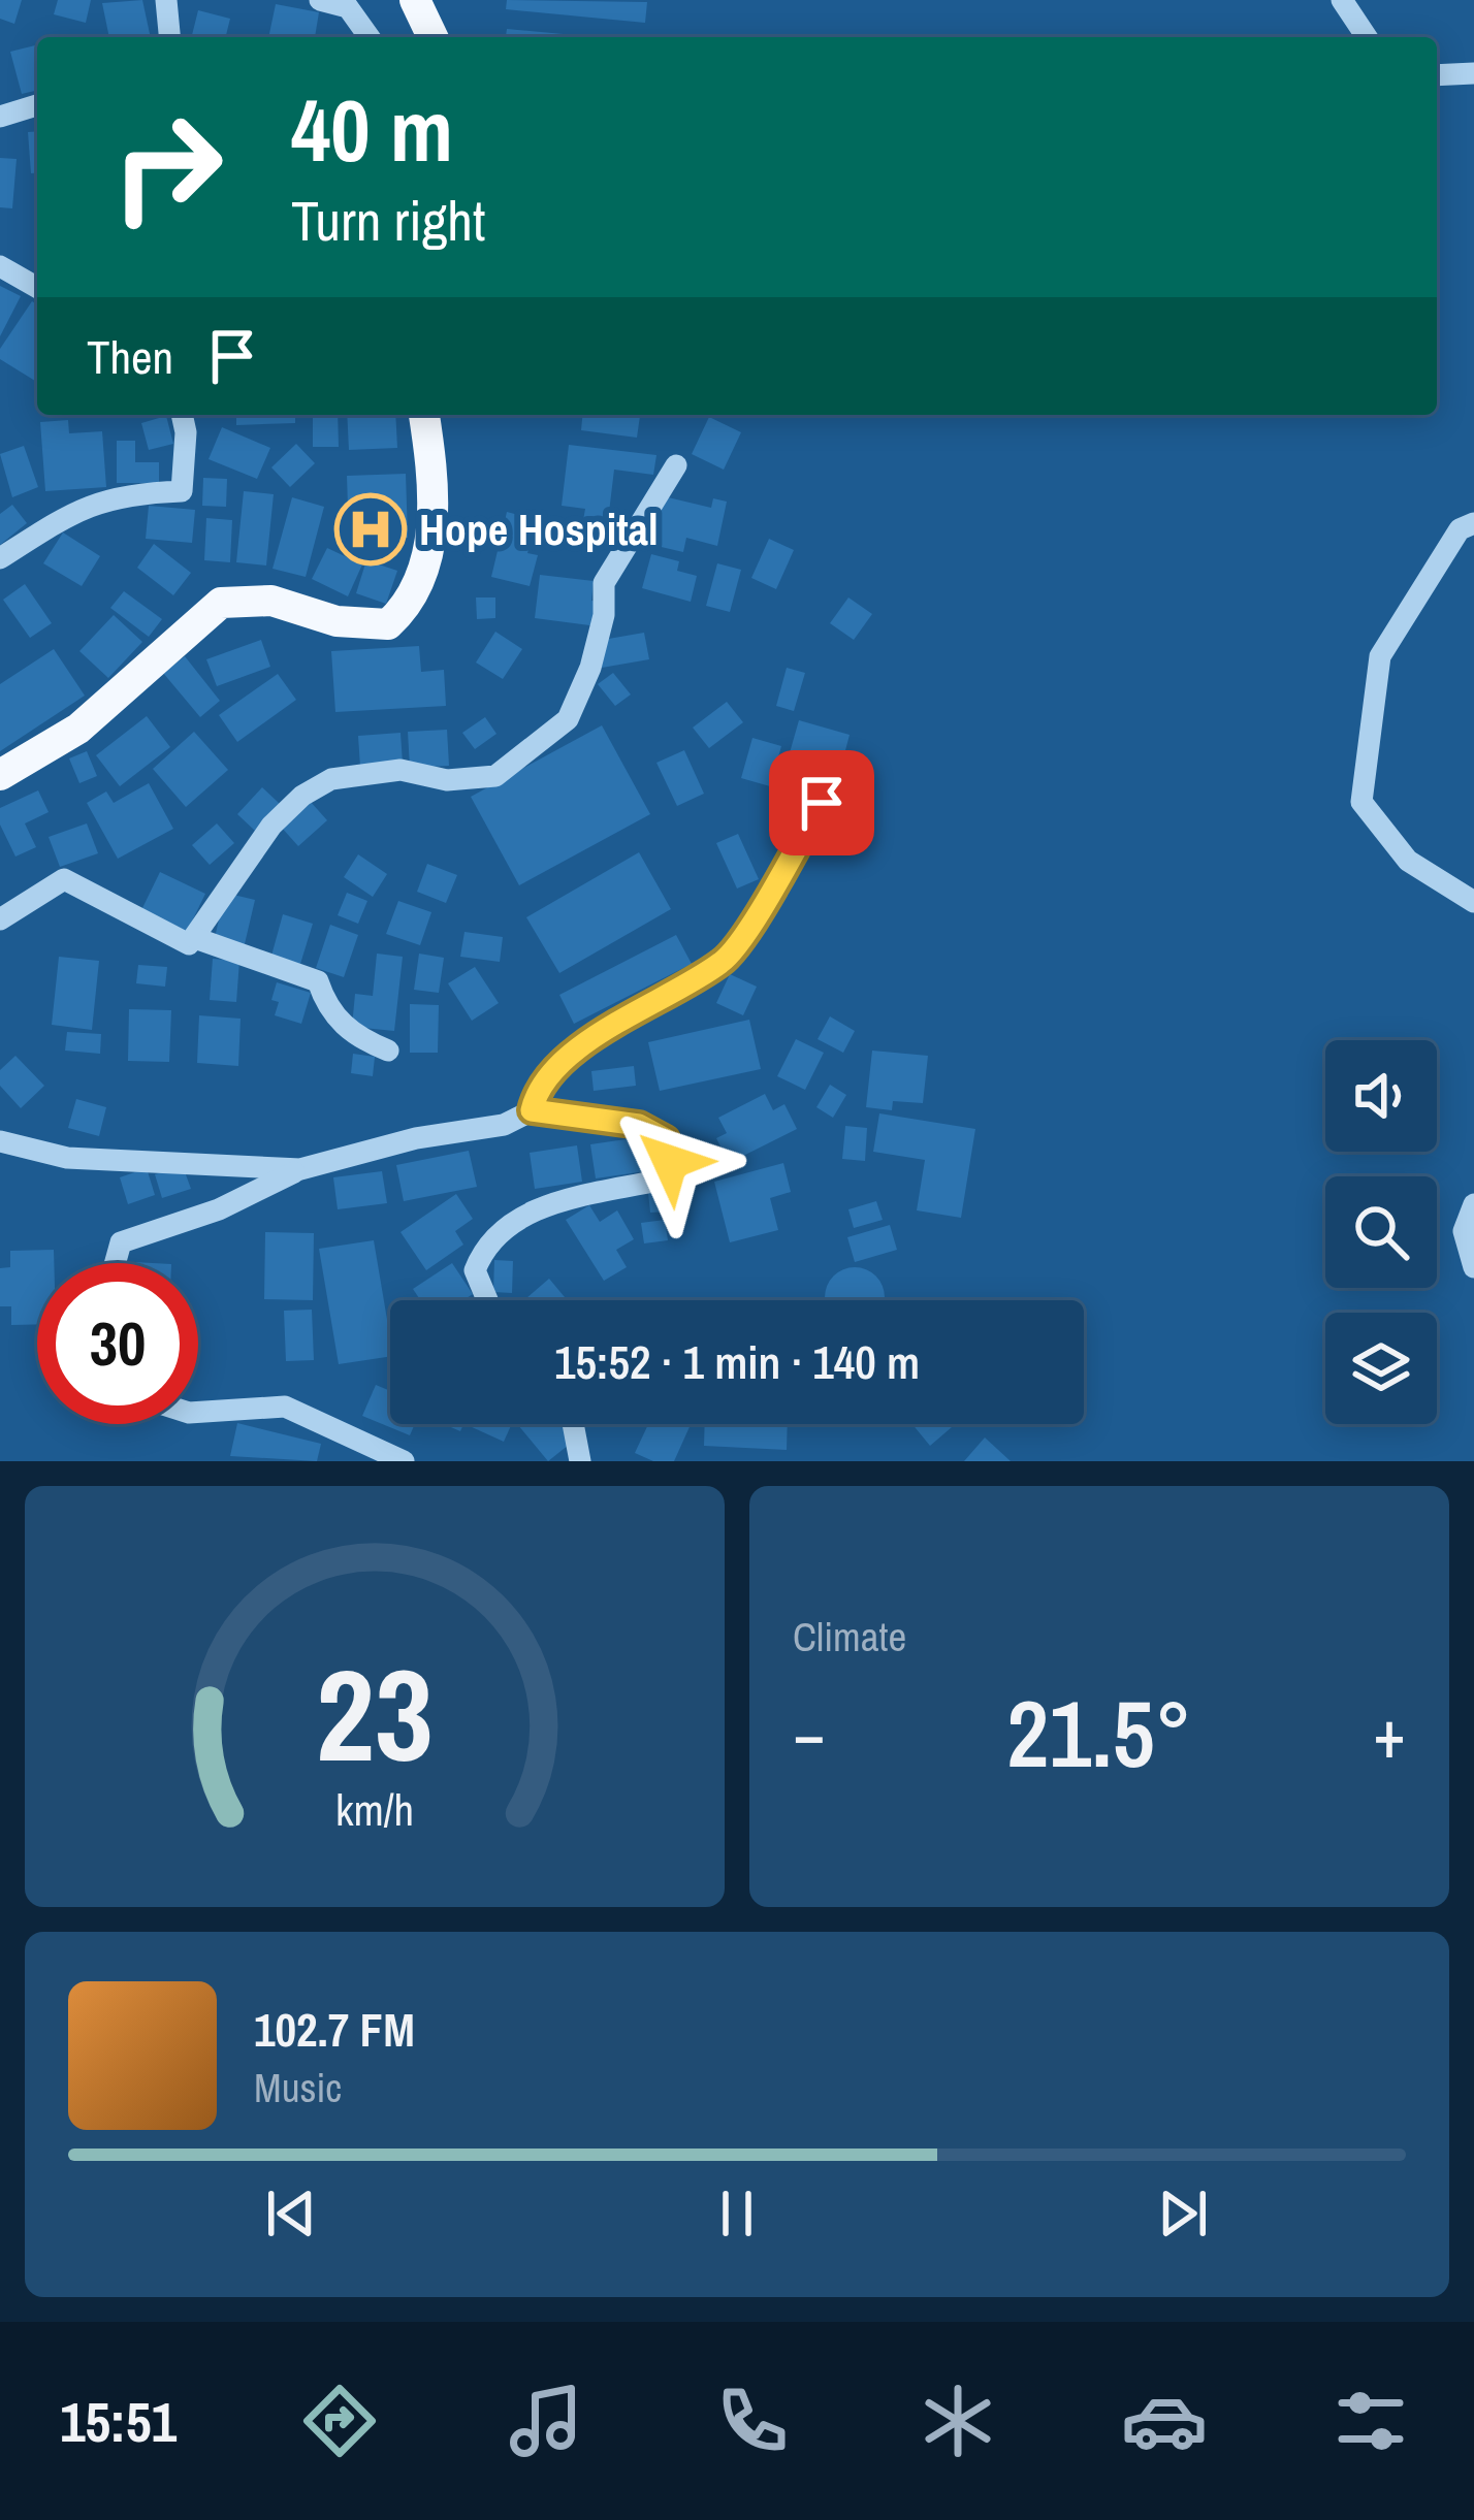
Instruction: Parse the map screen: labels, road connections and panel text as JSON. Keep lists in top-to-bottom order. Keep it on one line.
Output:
{"places":{"hospital":["Hope Hospital"]},"page":{"turn":["40 m","Turn right"],"then":"Then","limit":"30","trip":"15:52 · 1 min · 140 m","tile":"Climate","heat":["−","21.5°","+"],"song":["102.7 FM","Music"],"tabs":"15:51","gauge":["23","km/h"]}}
